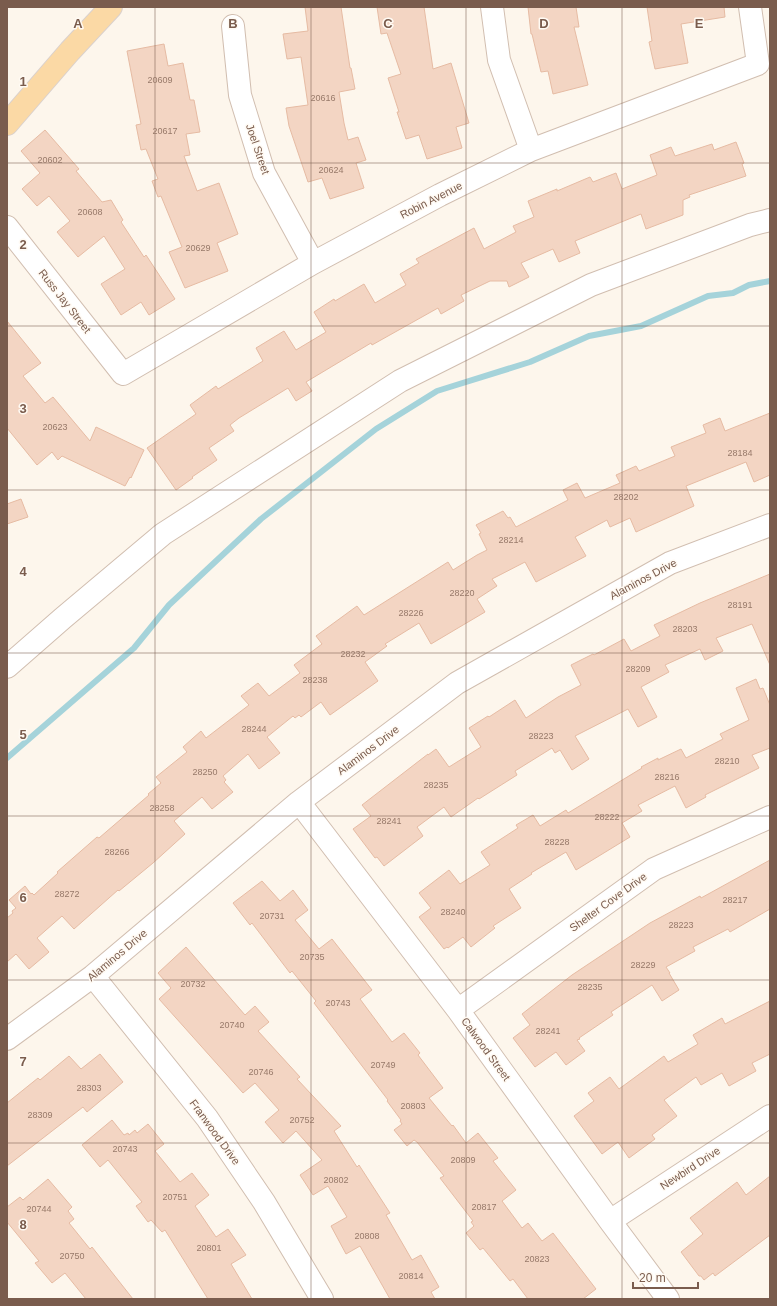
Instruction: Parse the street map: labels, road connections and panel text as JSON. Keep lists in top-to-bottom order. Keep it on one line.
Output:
{"streets":{"street":["Joel Street","Robin Avenue","Russ Jay Street","Alaminos Drive","Shelter Cove Drive","Calwood Street","Franwood Drive","Newbird Drive"]},"crossings":[["Joel Street","Robin Avenue"],["Robin Avenue","Russ Jay Street"],["Alaminos Drive","Calwood Street"],["Alaminos Drive","Franwood Drive"],["Shelter Cove Drive","Calwood Street"],["Calwood Street","Newbird Drive"]],"house_numbers":["20609","20616","20617","20602","20624","20608","20629","20623","28184","28202","28214","28220","28191","28226","28203","28232","28209","28238","28244","28223","28210","28250","28216","28235","28258","28222","28241","28228","28266","28272","28217","28240","20731","28223","20735","28229","20732","28235","20743","20740","28241","20749","20746","28303","20803","28309","20752","20743","20809","20802","20751","20817","20744","20808","20801","20750","20823","20814"],"scale_bar":"20 m","grid":{"columns":["A","B","C","D","E"],"rows":["1","2","3","4","5","6","7","8"]}}
